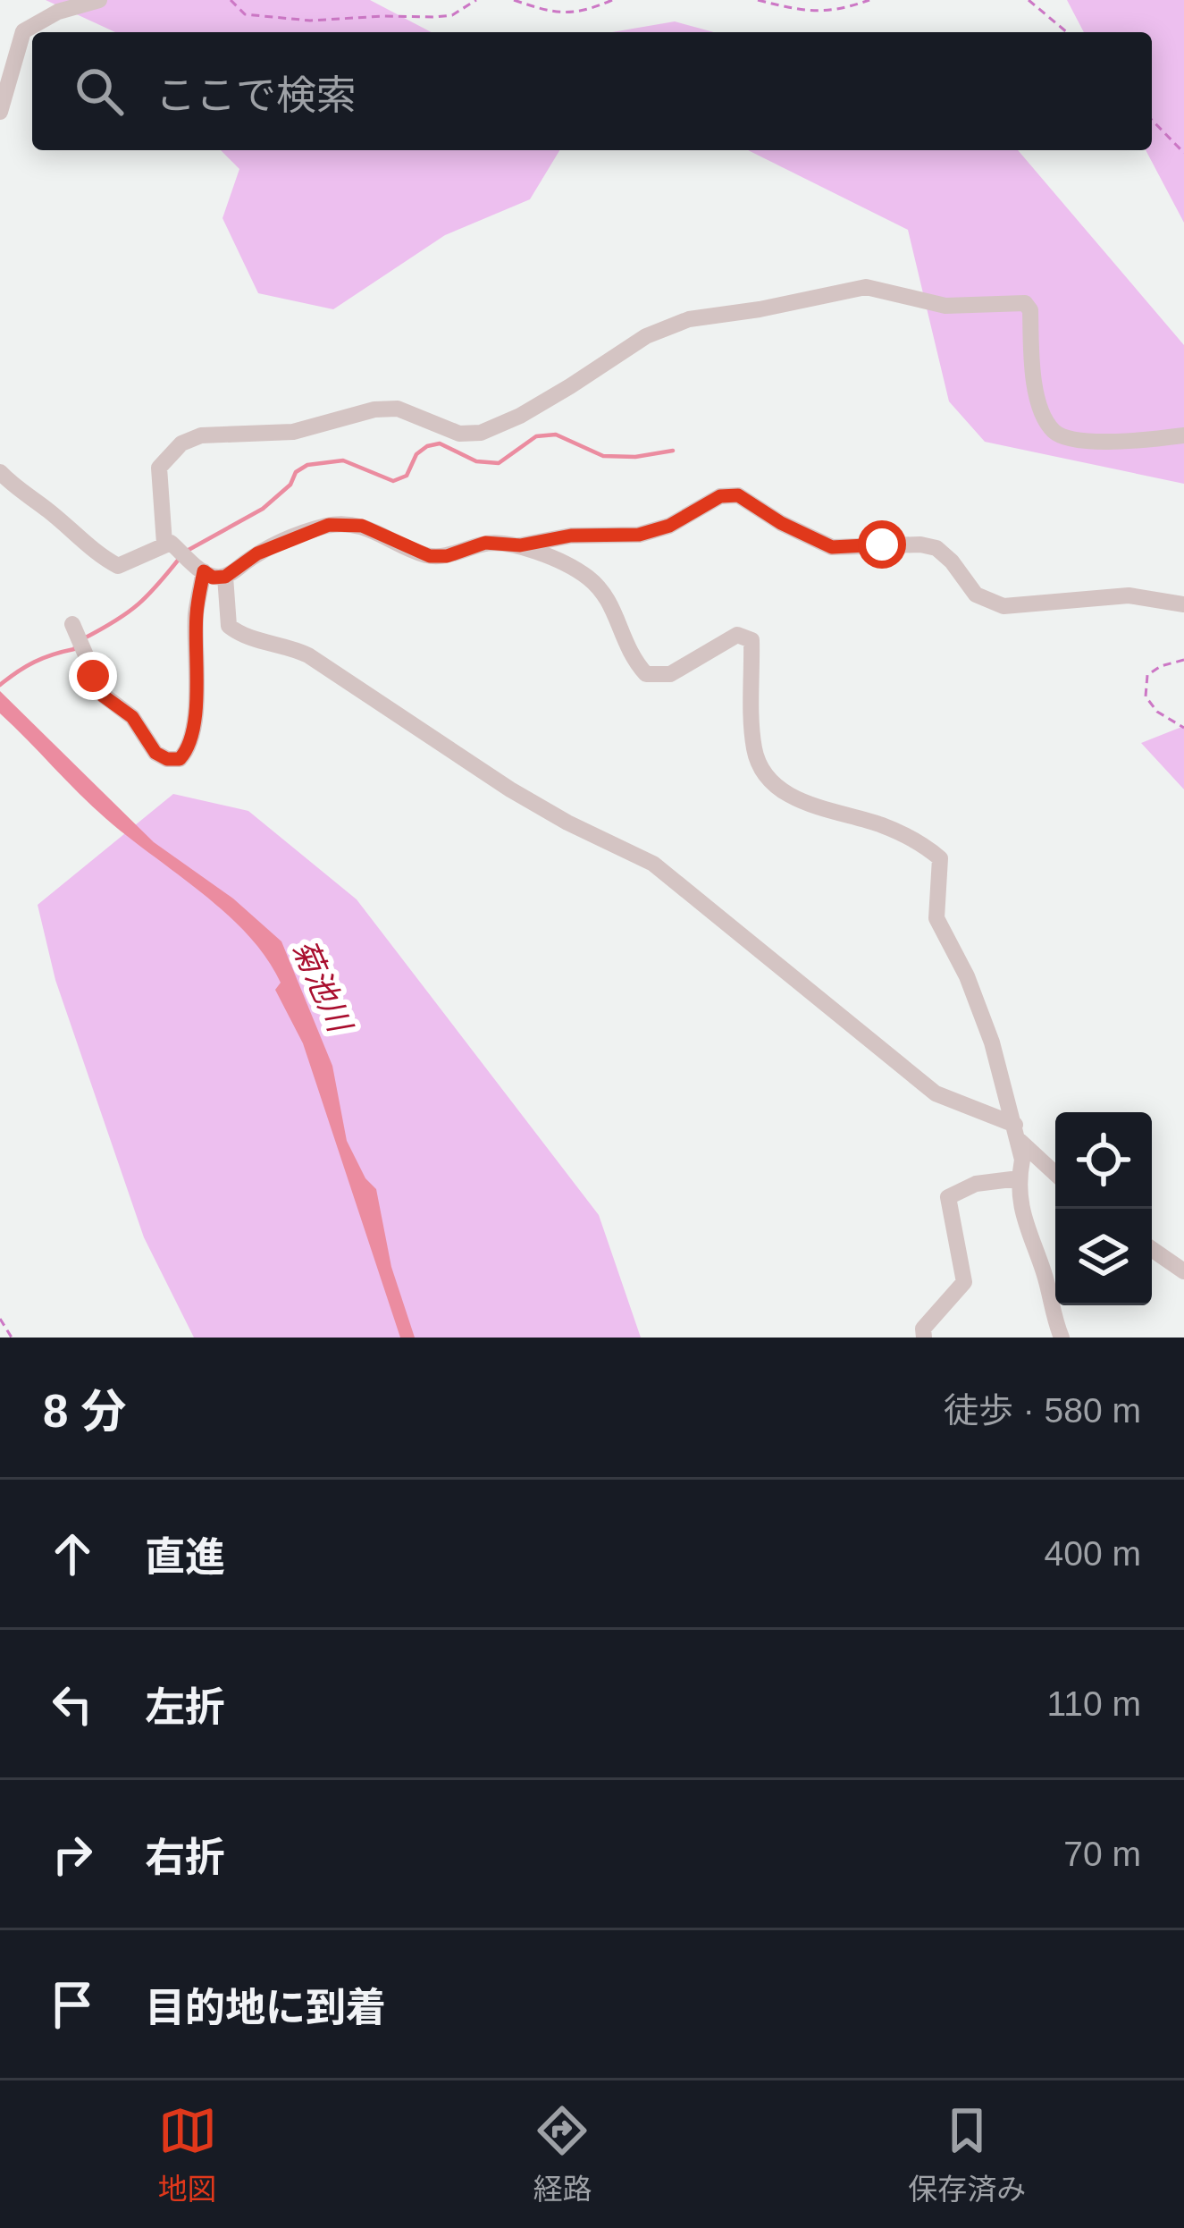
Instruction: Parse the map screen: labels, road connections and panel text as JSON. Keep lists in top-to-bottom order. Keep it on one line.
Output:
{"water":["菊池川"],"page":{"search":"ここで検索","heading":["8 分","徒歩 · 580 m"],"list":[["直進","400 m"],["左折","110 m"],["右折","70 m"],"目的地に到着"],"nav":["地図","経路","保存済み"]}}
